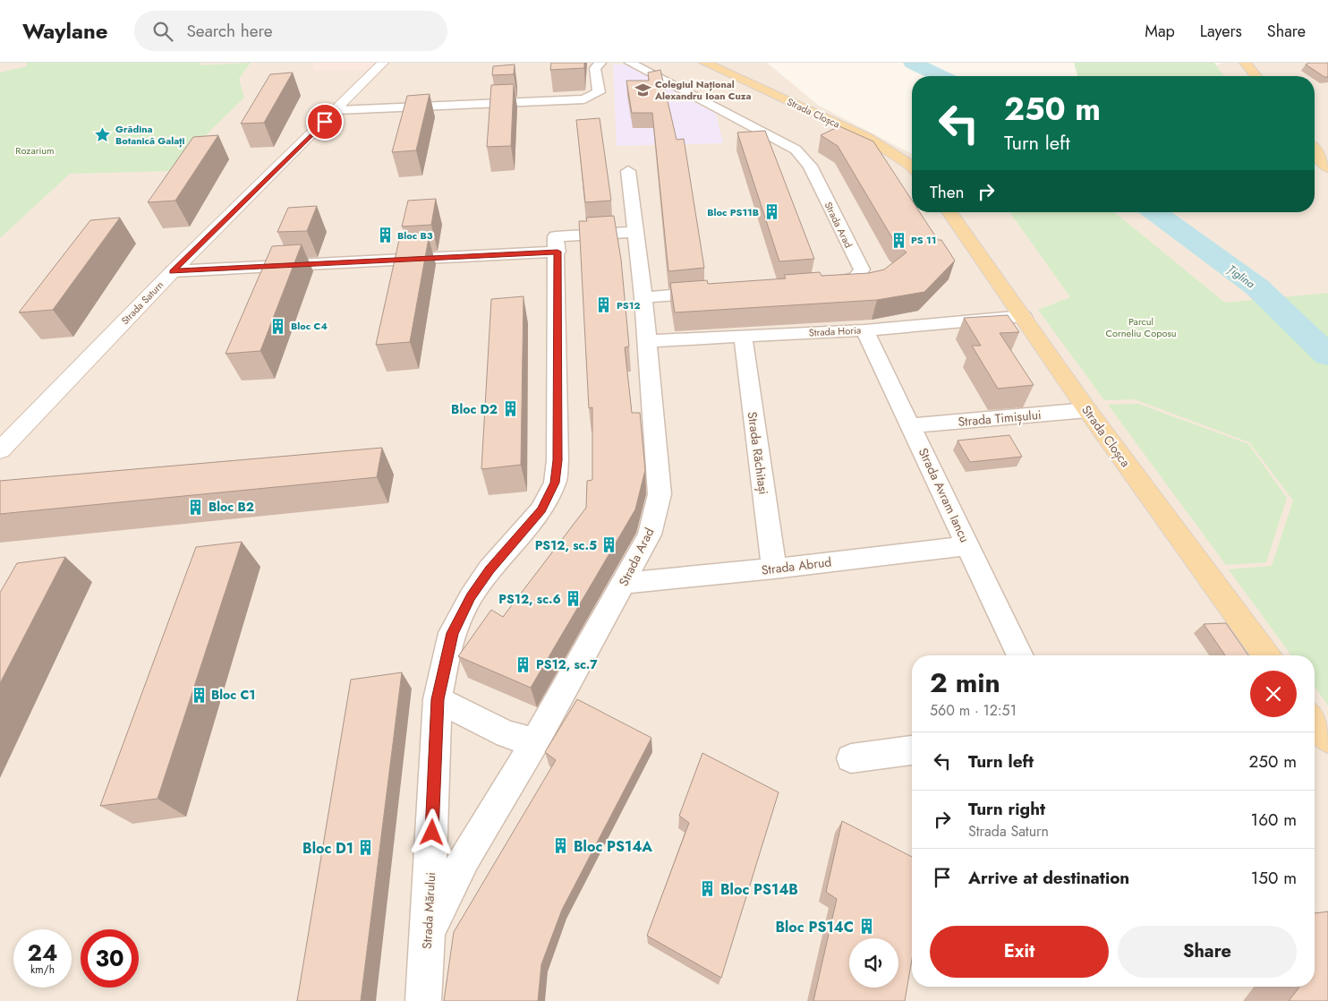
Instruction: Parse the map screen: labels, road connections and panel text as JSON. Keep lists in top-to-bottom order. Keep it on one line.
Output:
{"streets":{"main road":["Strada Cloșca"],"street":["Strada Arad","Strada Saturn","Strada Horia","Strada Timișului","Strada Răchitași","Strada Avram Iancu","Strada Abrud","Strada Mărului"]},"crossings":[["Strada Cloșca","Strada Horia"],["Strada Cloșca","Strada Timișului"],["Strada Arad","Strada Horia"],["Strada Arad","Strada Abrud"],["Strada Arad","Strada Mărului"],["Strada Horia","Strada Răchitași"],["Strada Horia","Strada Avram Iancu"],["Strada Timișului","Strada Avram Iancu"],["Strada Răchitași","Strada Abrud"],["Strada Avram Iancu","Strada Abrud"]],"water":["Țiglina"],"parks":["Rozarium","Parcul Corneliu Coposu"],"places":{"school or university":["Colegiul Național Alexandru Ioan Cuza"],"place":["Grădina Botanică Galați"],"building":["Bloc PS11B","Bloc B3","PS 11","PS12","Bloc C4","Bloc D2","Bloc B2","PS12, sc.5","PS12, sc.6","PS12, sc.7","Bloc C1","Bloc PS14A","Bloc D1","Bloc PS14B","Bloc PS14C"]},"page":{"header":"Waylane","search":"Search here","nav":["Map","Layers","Share"],"turn":["250 m","Turn left"],"then":"Then","heading":["2 min","560 m · 12:51"],"list":[{"name":"Turn left","value":"250 m"},{"name":"Turn right","note":"Strada Saturn","value":"160 m"},{"name":"Arrive at destination","value":"150 m"}],"buttons":["Exit","Share"],"speed":"24 km/h","limit":"30"}}
